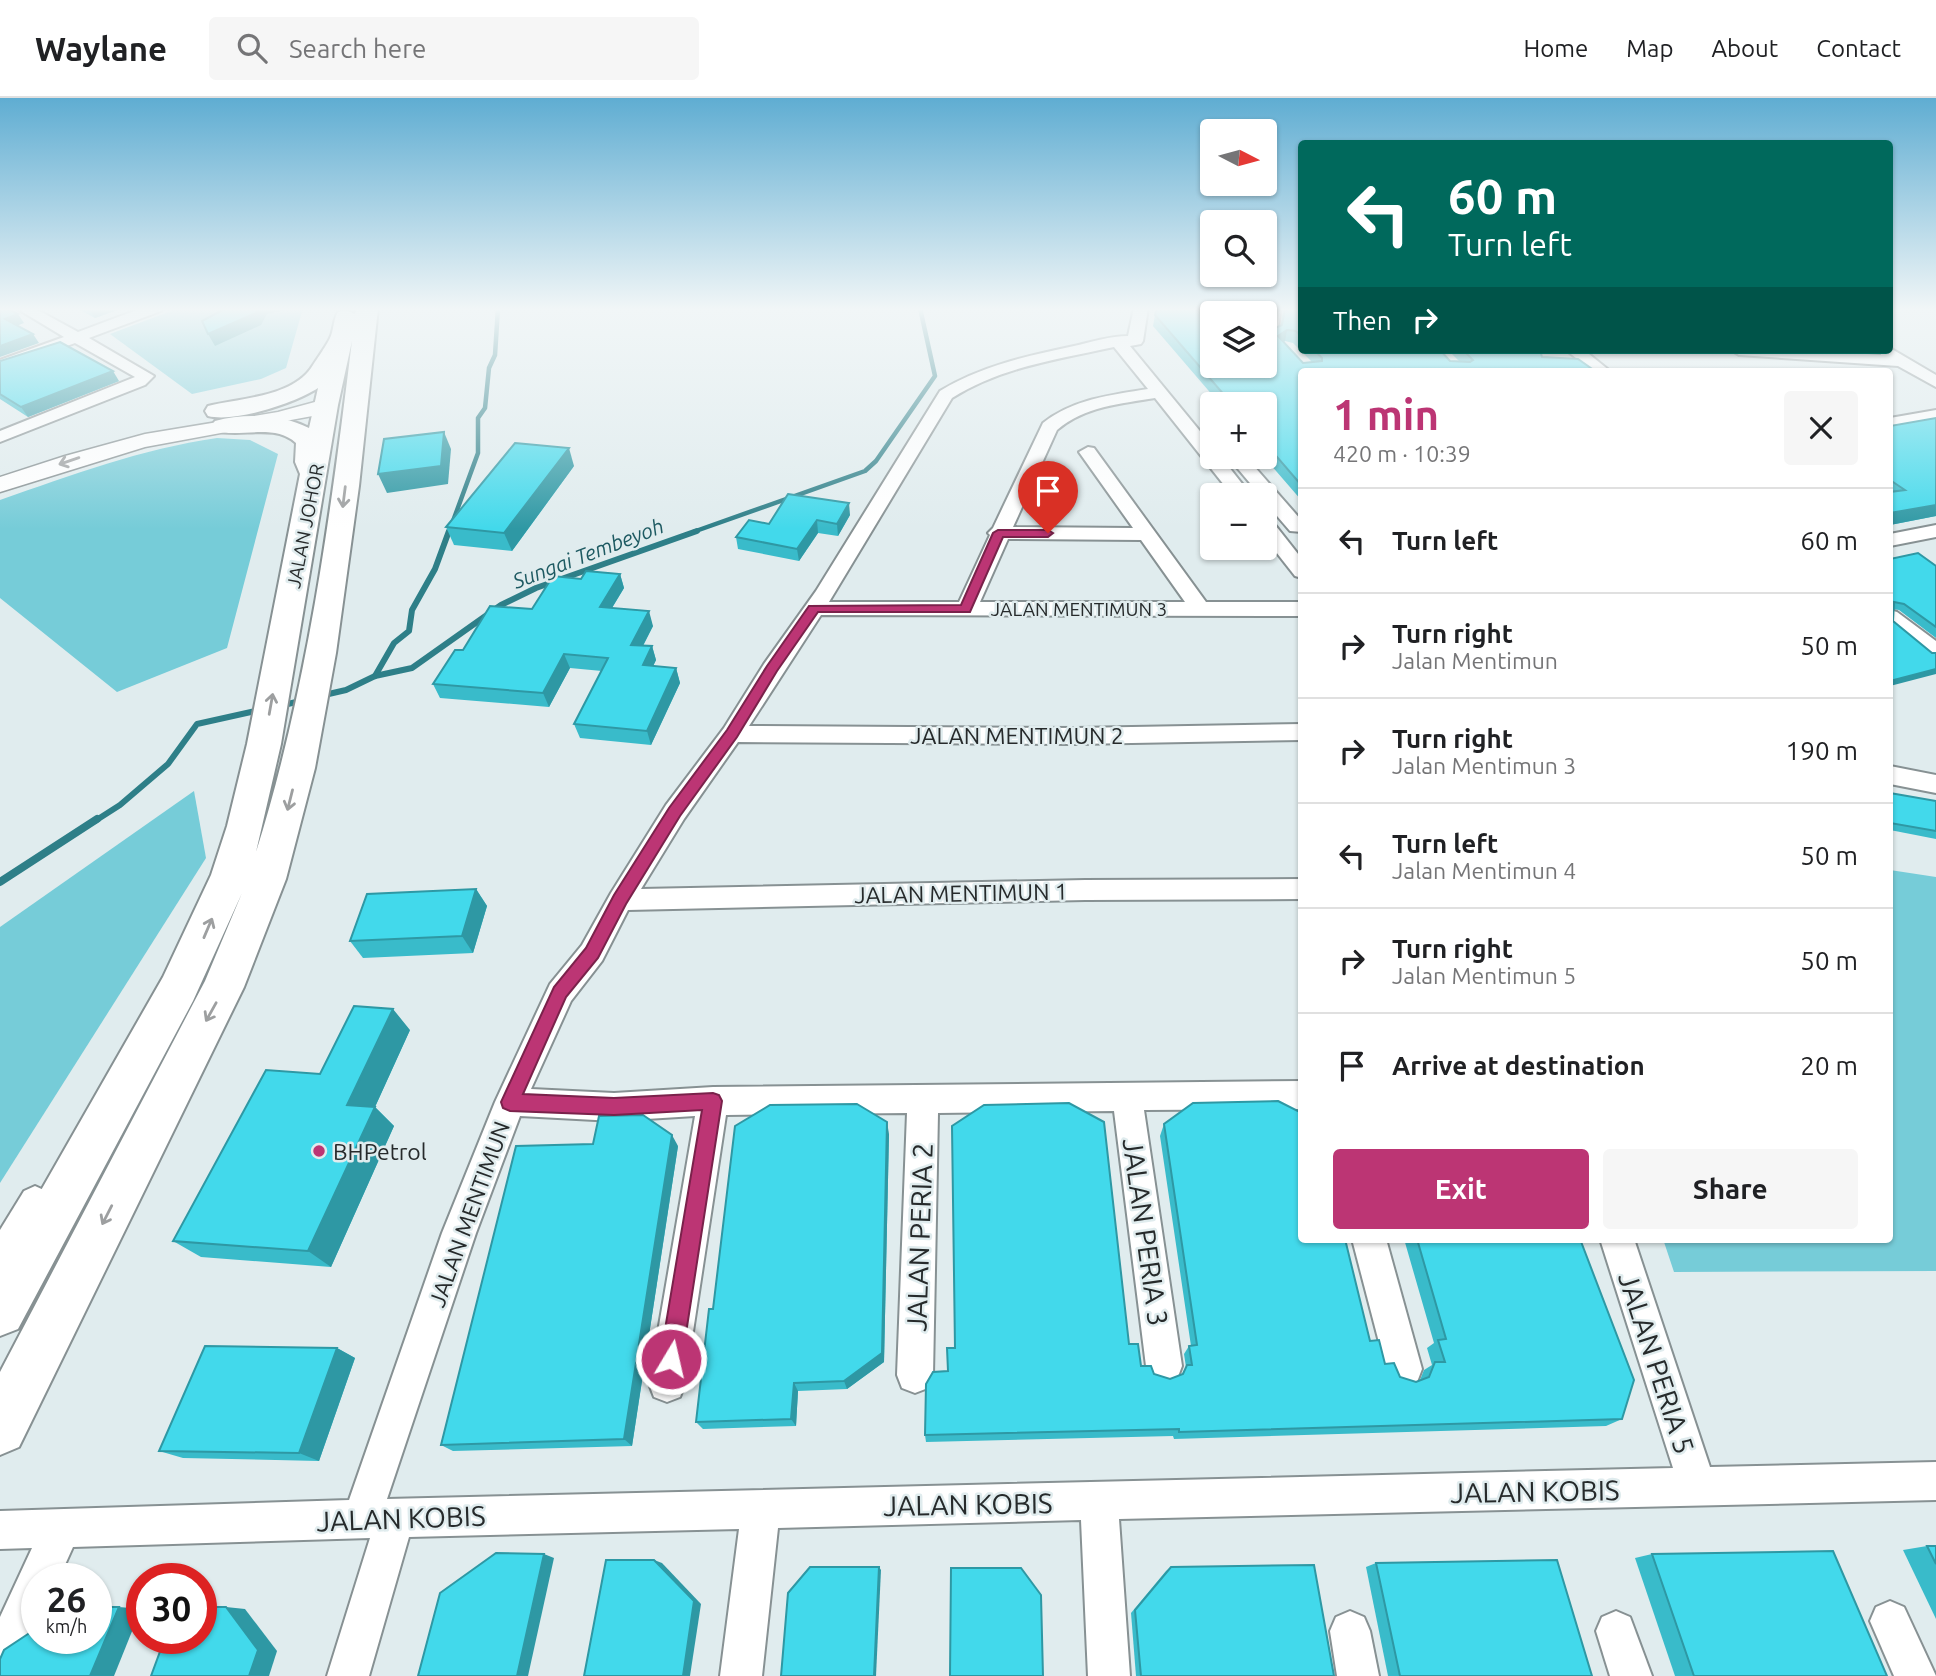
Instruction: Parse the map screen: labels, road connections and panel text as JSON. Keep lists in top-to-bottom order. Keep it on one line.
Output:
{"streets":{"highway":["JALAN JOHOR"],"street":["JALAN MENTIMUN 3","JALAN MENTIMUN 2","JALAN MENTIMUN 1","JALAN MENTIMUN","JALAN PERIA 3","JALAN PERIA 2","JALAN PERIA 5","JALAN KOBIS"]},"crossings":[["JALAN MENTIMUN 3","JALAN MENTIMUN"],["JALAN MENTIMUN 2","JALAN MENTIMUN"],["JALAN MENTIMUN 1","JALAN MENTIMUN"],["JALAN MENTIMUN","JALAN KOBIS"],["JALAN PERIA 5","JALAN KOBIS"]],"water":["Sungai Tembeyoh"],"places":["BHPetrol"],"north":"right","page":{"header":"Waylane","search":"Search here","nav":["Home","Map","About","Contact"],"map_buttons":["+","−"],"turn":["60 m","Turn left"],"then":"Then","heading":["1 min","420 m · 10:39"],"list":[{"name":"Turn left","value":"60 m"},{"name":"Turn right","note":"Jalan Mentimun","value":"50 m"},{"name":"Turn right","note":"Jalan Mentimun 3","value":"190 m"},{"name":"Turn left","note":"Jalan Mentimun 4","value":"50 m"},{"name":"Turn right","note":"Jalan Mentimun 5","value":"50 m"},{"name":"Arrive at destination","value":"20 m"}],"buttons":["Exit","Share"],"speed":"26 km/h","limit":"30"}}
